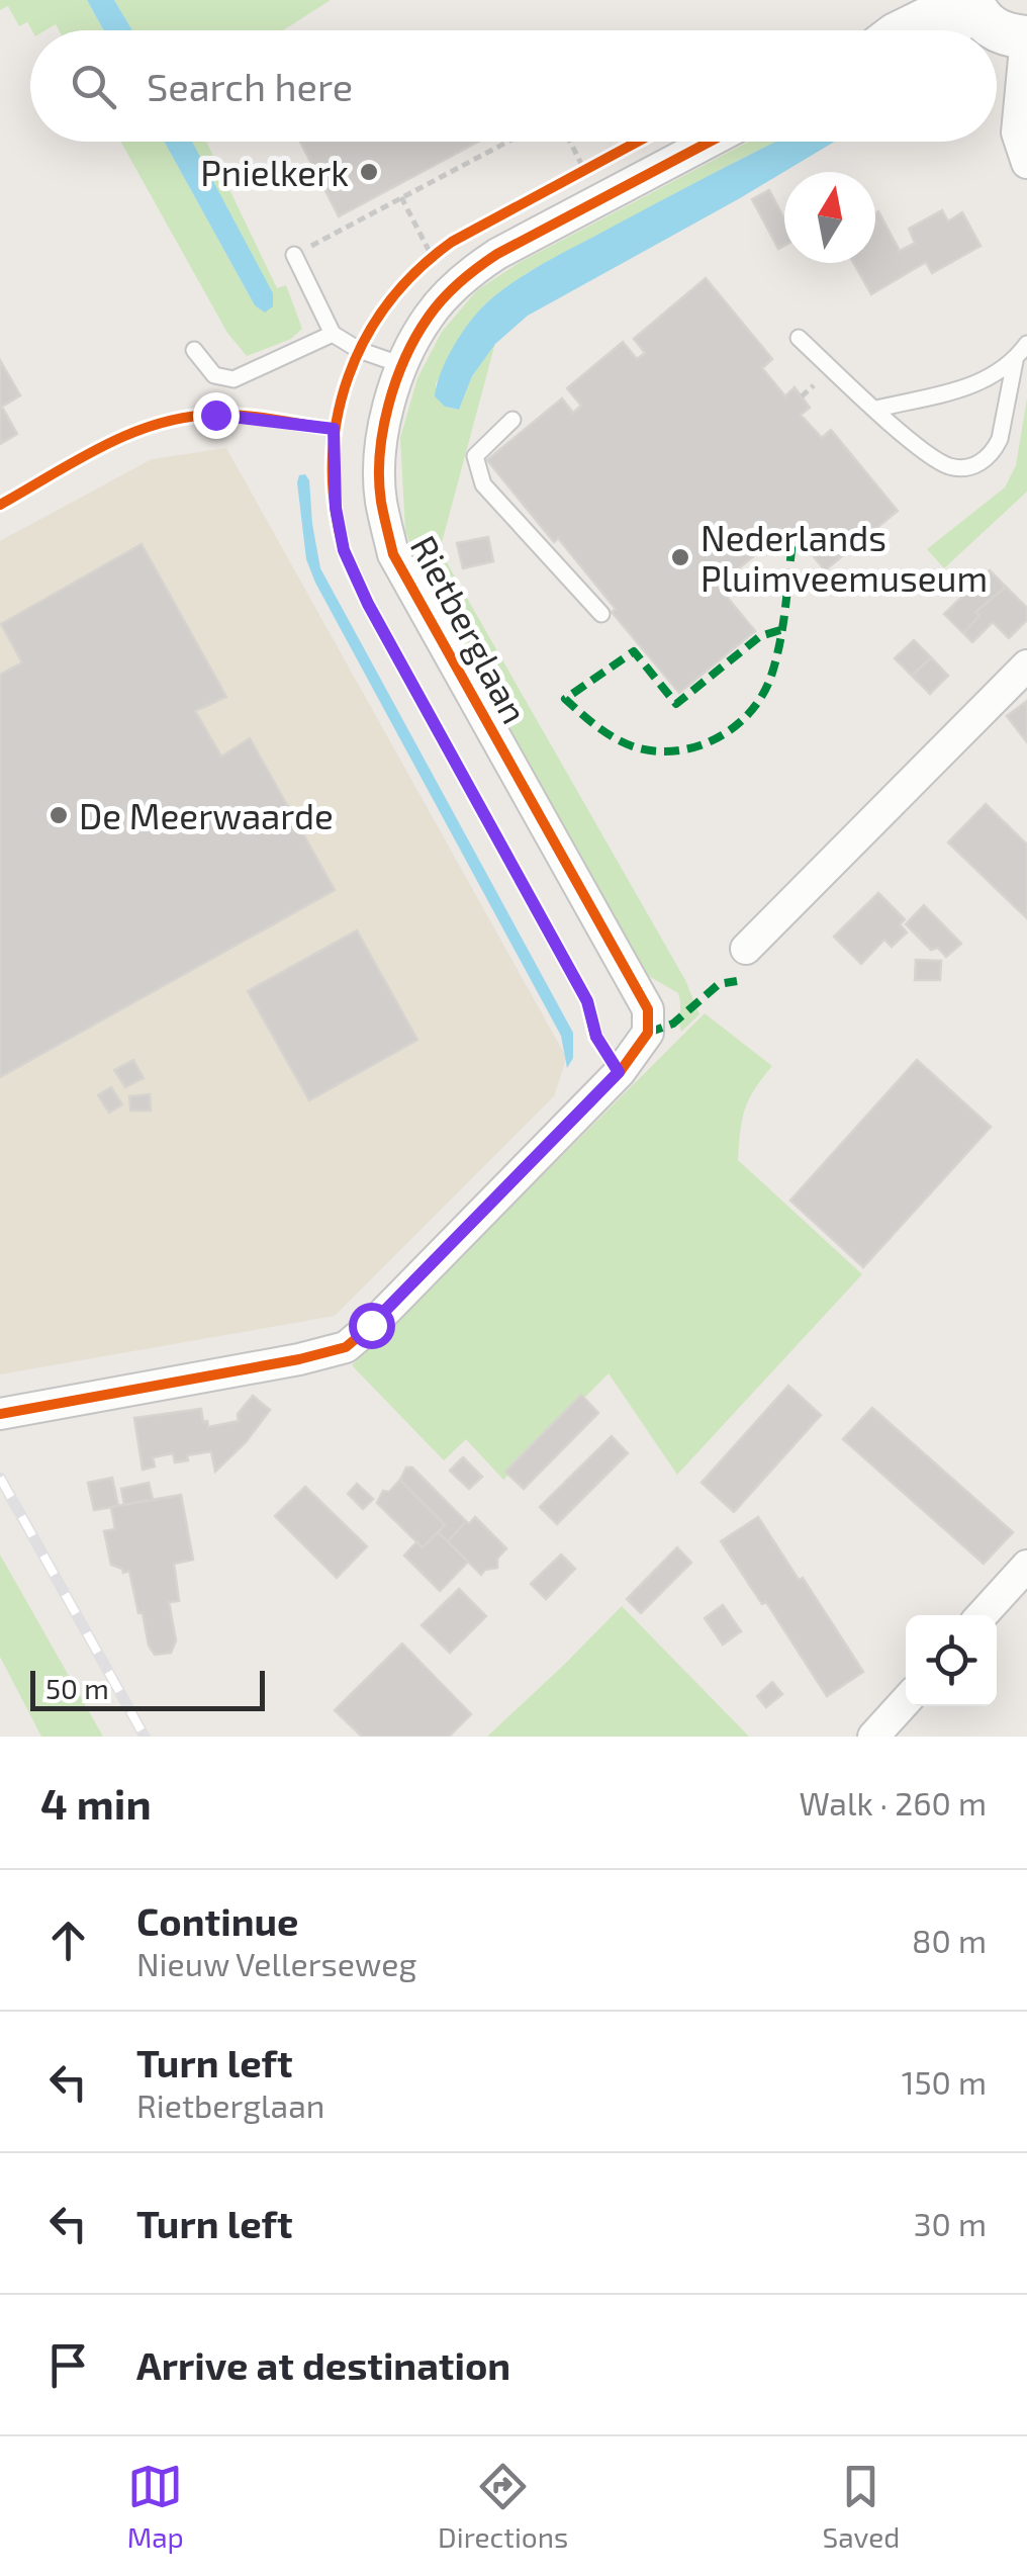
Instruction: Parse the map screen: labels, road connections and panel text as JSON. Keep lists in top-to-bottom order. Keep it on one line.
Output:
{"streets":{"street":["Rietberglaan"]},"places":["Pnielkerk","Nederlands Pluimveemuseum","De Meerwaarde"],"scale_bar":"50 m","north":"top","page":{"search":"Search here","scale":"50 m","heading":["4 min","Walk · 260 m"],"list":[["Continue","Nieuw Vellerseweg","80 m"],["Turn left","Rietberglaan","150 m"],["Turn left","30 m"],"Arrive at destination"],"nav":["Map","Directions","Saved"]}}
